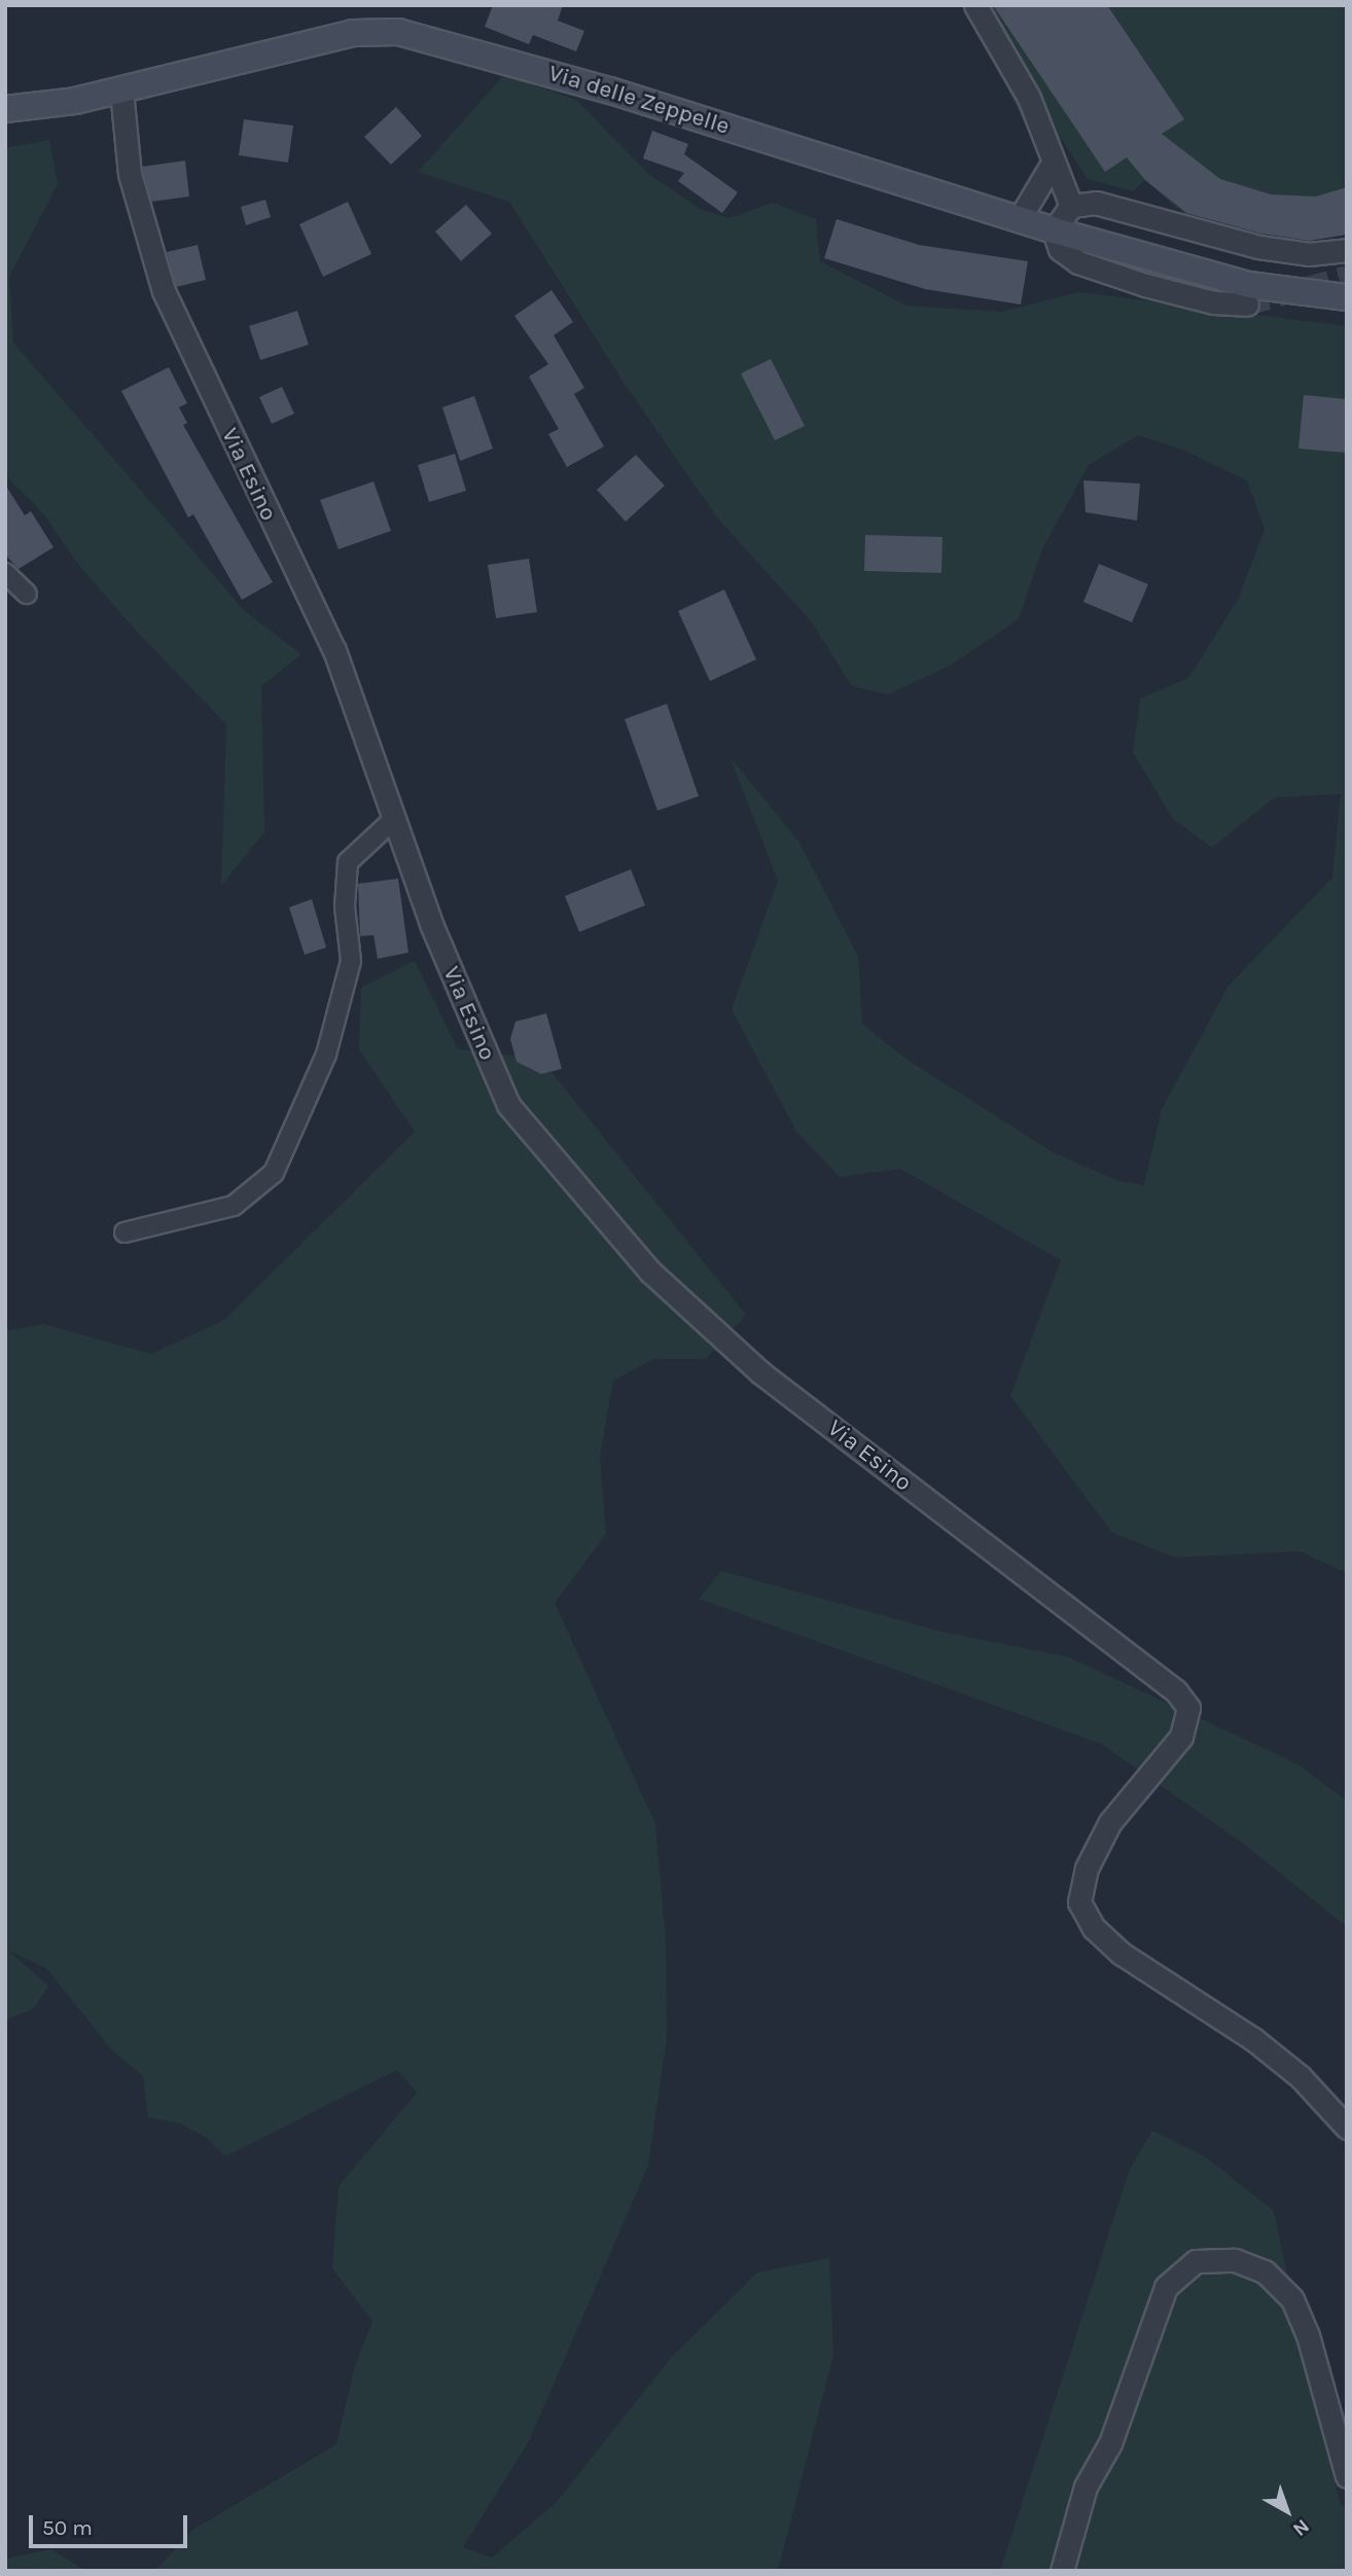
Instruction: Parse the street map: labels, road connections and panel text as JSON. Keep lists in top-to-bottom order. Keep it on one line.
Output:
{"streets":{"main road":["Via delle Zeppelle"],"street":["Via Esino"]},"crossings":[["Via delle Zeppelle","Via Esino"]],"scale_bar":"50 m","north":"bottom right"}
